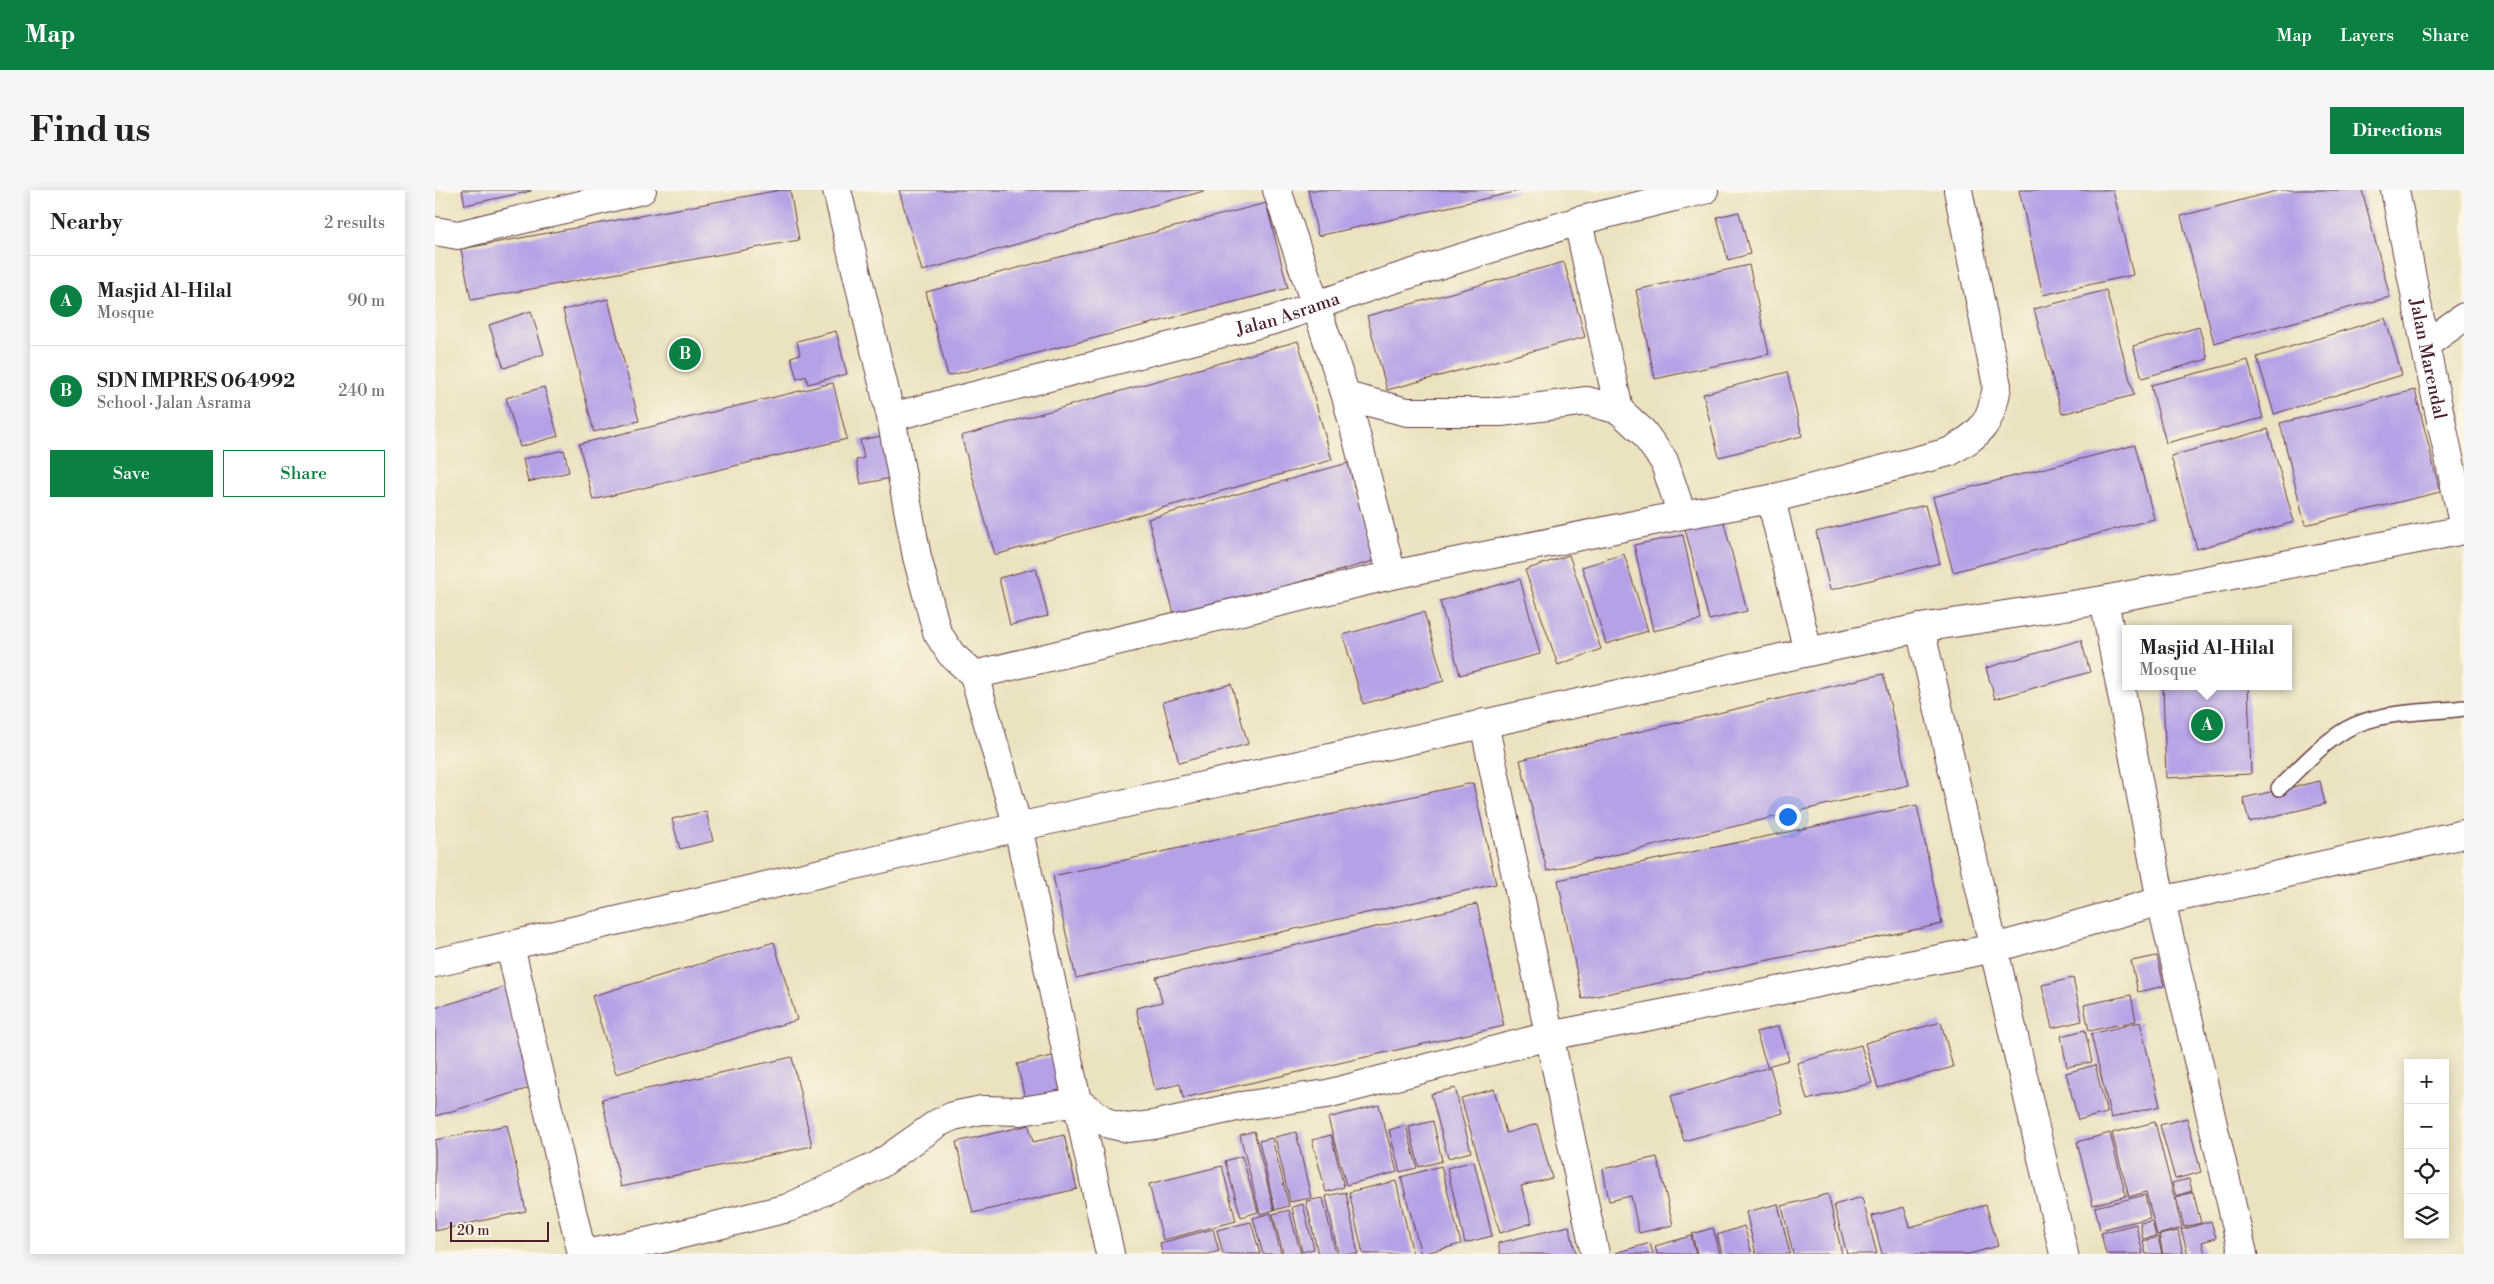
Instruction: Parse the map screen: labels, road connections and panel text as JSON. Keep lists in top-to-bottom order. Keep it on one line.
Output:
{"streets":{"street":["Jalan Asrama","Jalan Marendal"]},"scale_bar":"20 m","page":{"header":"Map","nav":["Map","Layers","Share"],"buttons":["Directions",["Save","Share"]],"title":"Find us","heading":["Nearby","2 results"],"list":[{"mark":"A","name":"Masjid Al-Hilal","note":"Mosque","value":"90 m"},{"mark":"B","name":"SDN IMPRES 064992","note":"School · Jalan Asrama","value":"240 m"}],"pins":["B","A"],"popup":["Masjid Al-Hilal","Mosque"],"map_buttons":["+","−"],"scale":"20 m"}}
